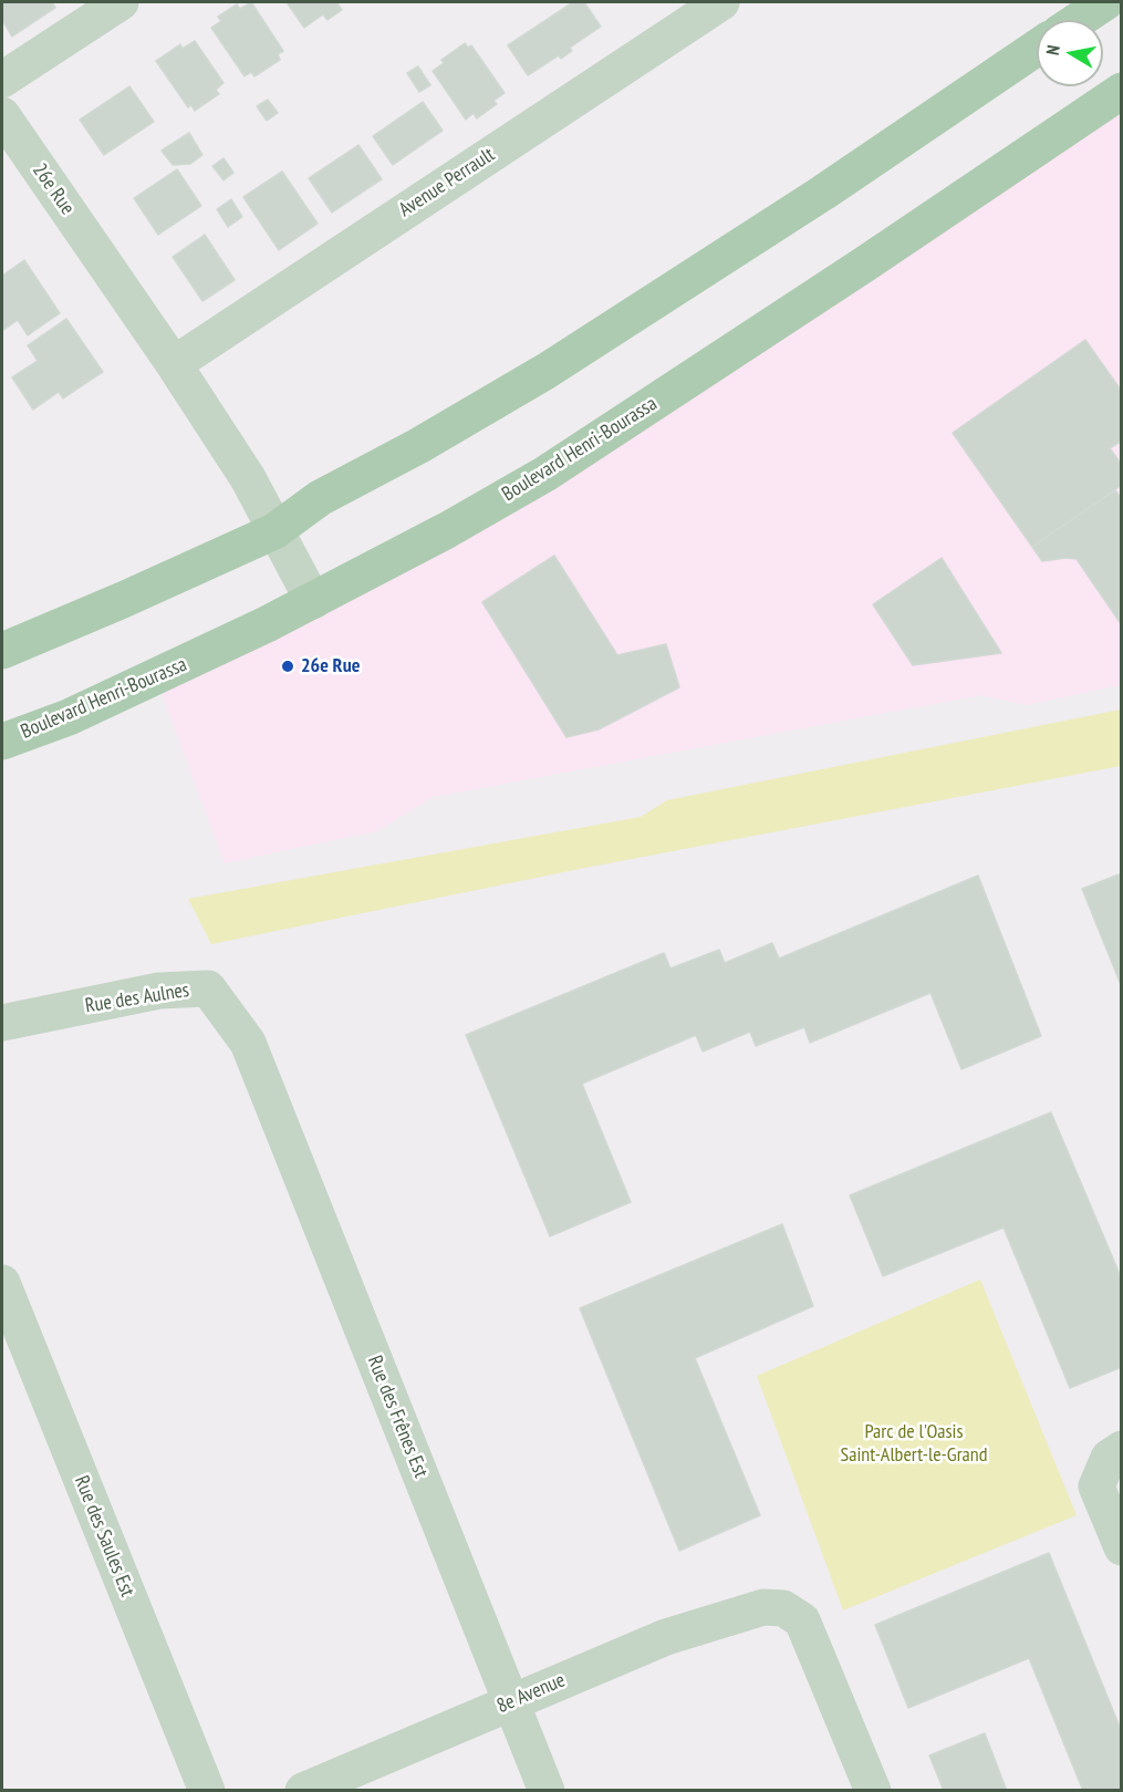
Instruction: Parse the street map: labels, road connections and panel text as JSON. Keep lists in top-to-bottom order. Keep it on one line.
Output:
{"streets":{"main road":["Boulevard Henri-Bourassa"],"street":["Avenue Perrault","26e Rue","Rue des Aulnes","Rue des Frênes Est","Rue des Saules Est","8e Avenue"]},"crossings":[["Avenue Perrault","26e Rue"],["26e Rue","Boulevard Henri-Bourassa"],["Rue des Aulnes","Rue des Frênes Est"],["Rue des Frênes Est","8e Avenue"]],"parks":["Parc de l'Oasis Saint-Albert-le-Grand"],"places":["26e Rue"],"north":"left"}
